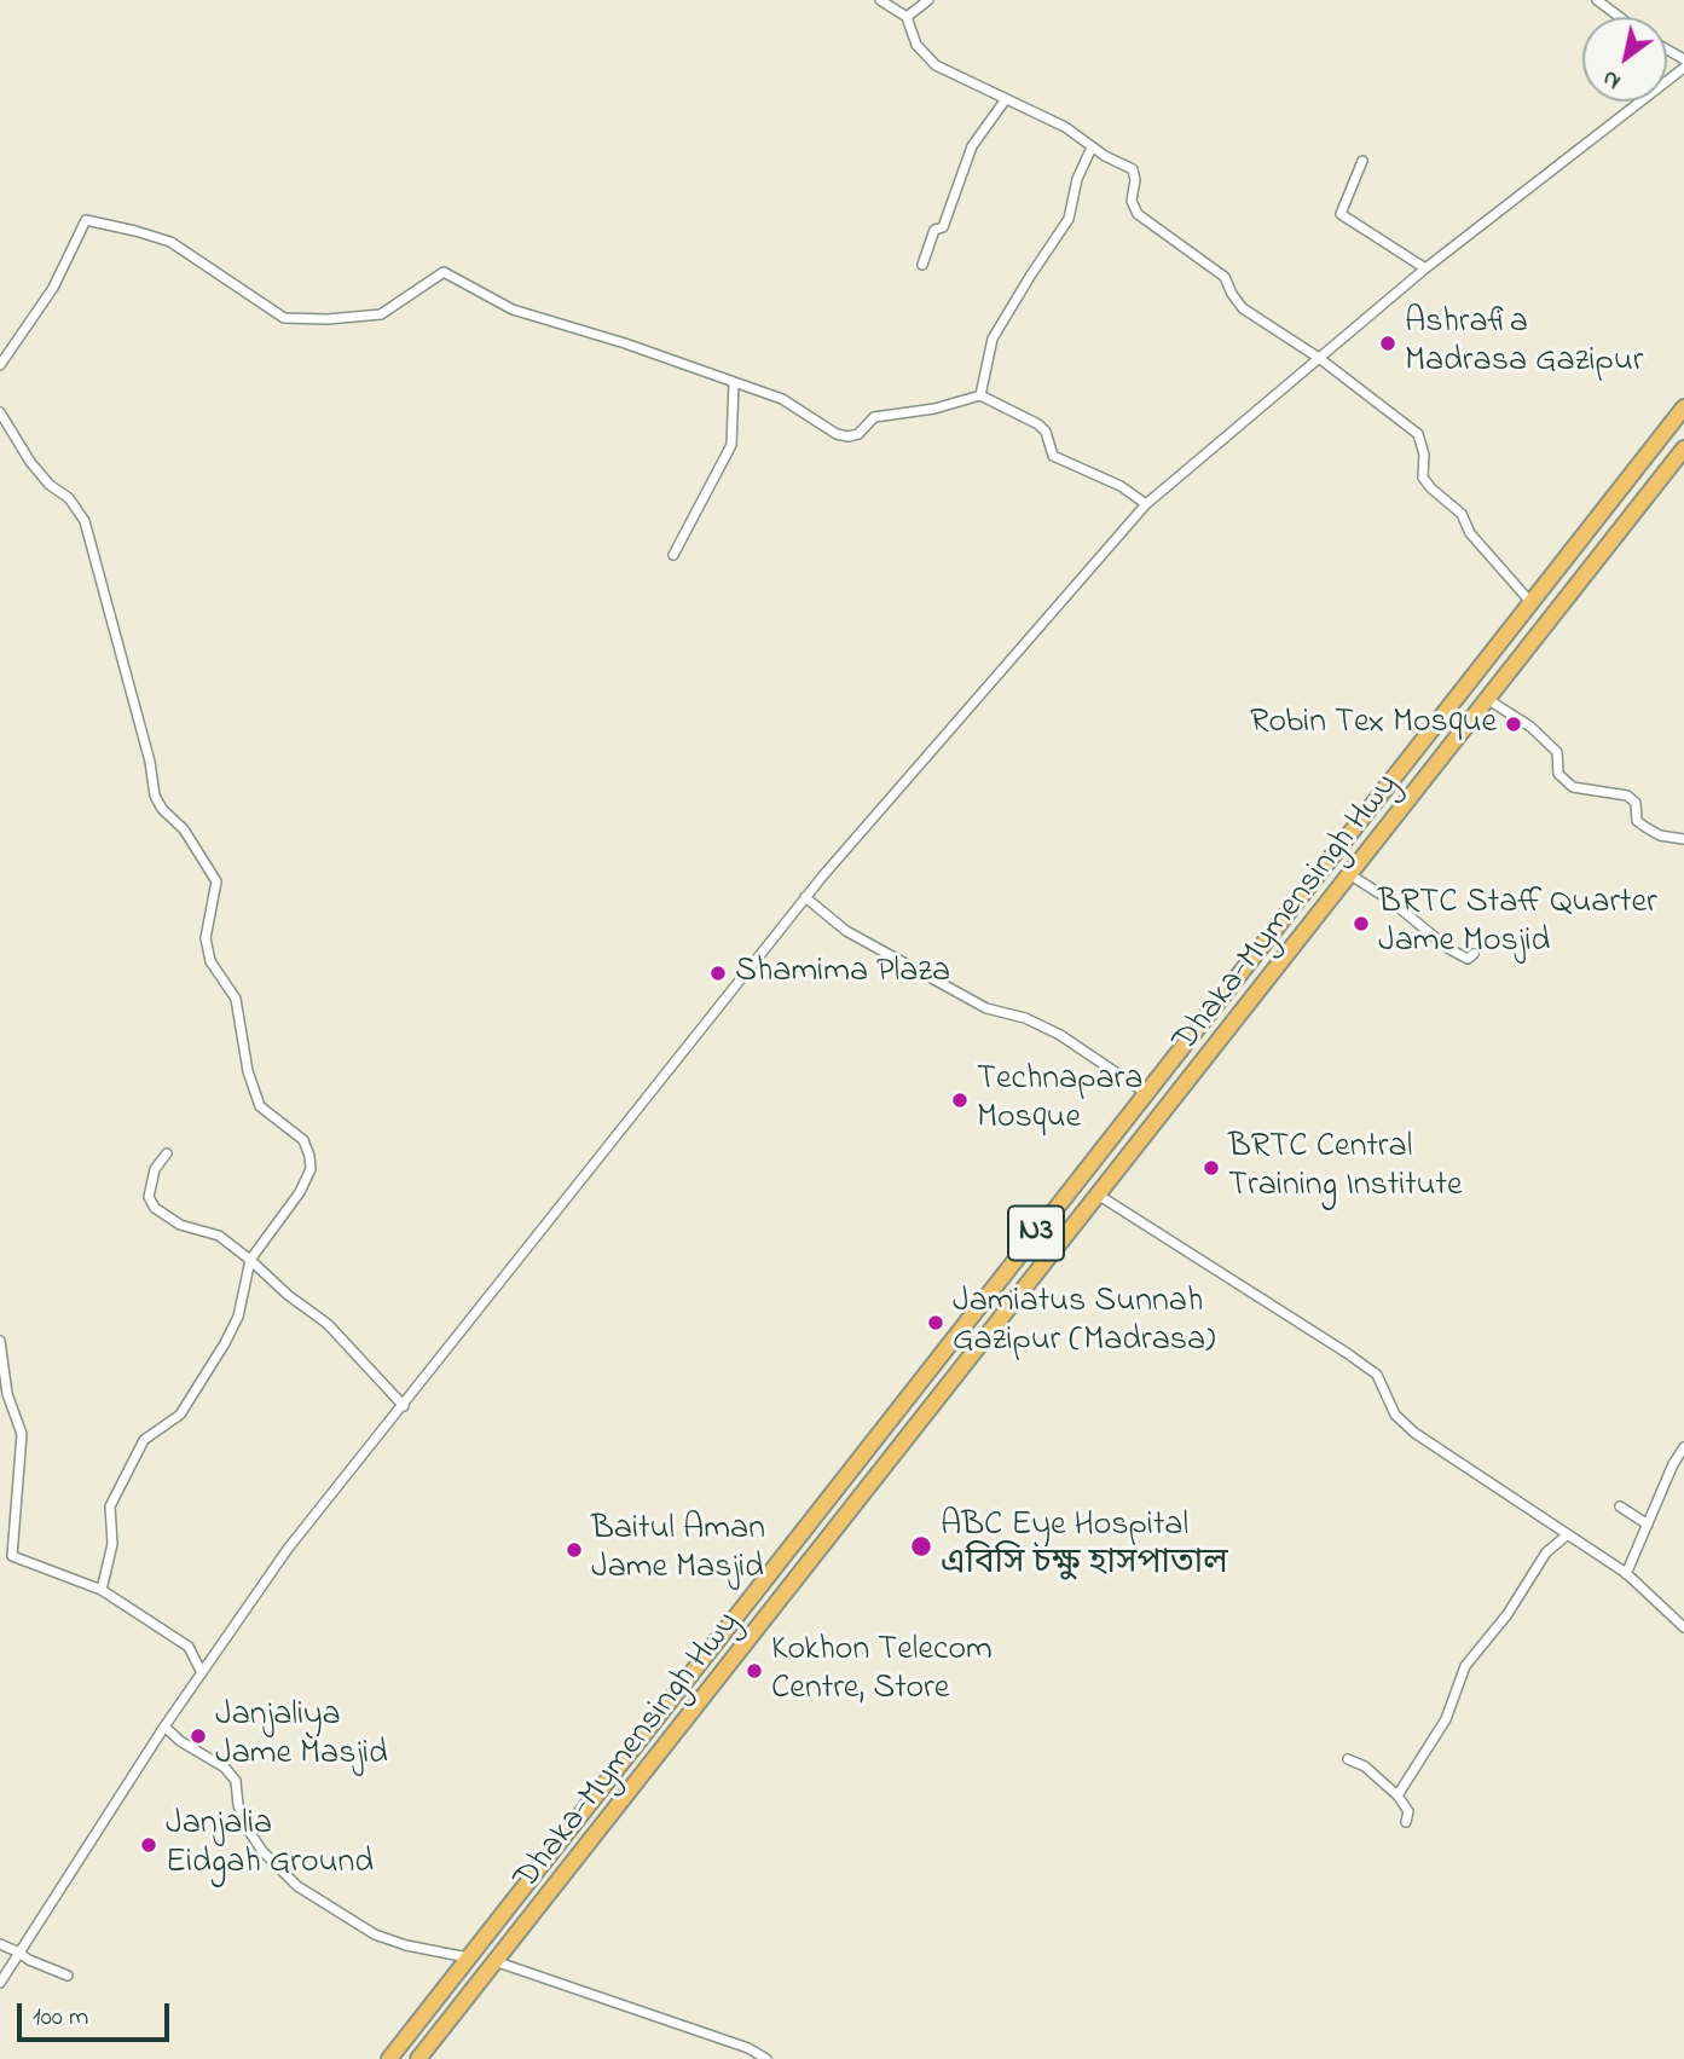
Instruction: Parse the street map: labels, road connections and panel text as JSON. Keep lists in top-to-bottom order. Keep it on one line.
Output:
{"streets":{"highway":["Dhaka-Mymensingh Hwy","N3"]},"places":["Ashrafia Madrasa Gazipur","Robin Tex Mosque","BRTC Staff Quarter Jame Mosjid","Shamima Plaza","Technapara Mosque","BRTC Central Training Institute","Jamiatus Sunnah Gazipur (Madrasa)","ABC Eye Hospital এবিসি চক্ষু হাসপাতাল","Baitul Aman Jame Masjid","Kokhon Telecom Centre, Store","Janjaliya Jame Masjid","Janjalia Eidgah Ground"],"scale_bar":"100 m","north":"bottom left"}
